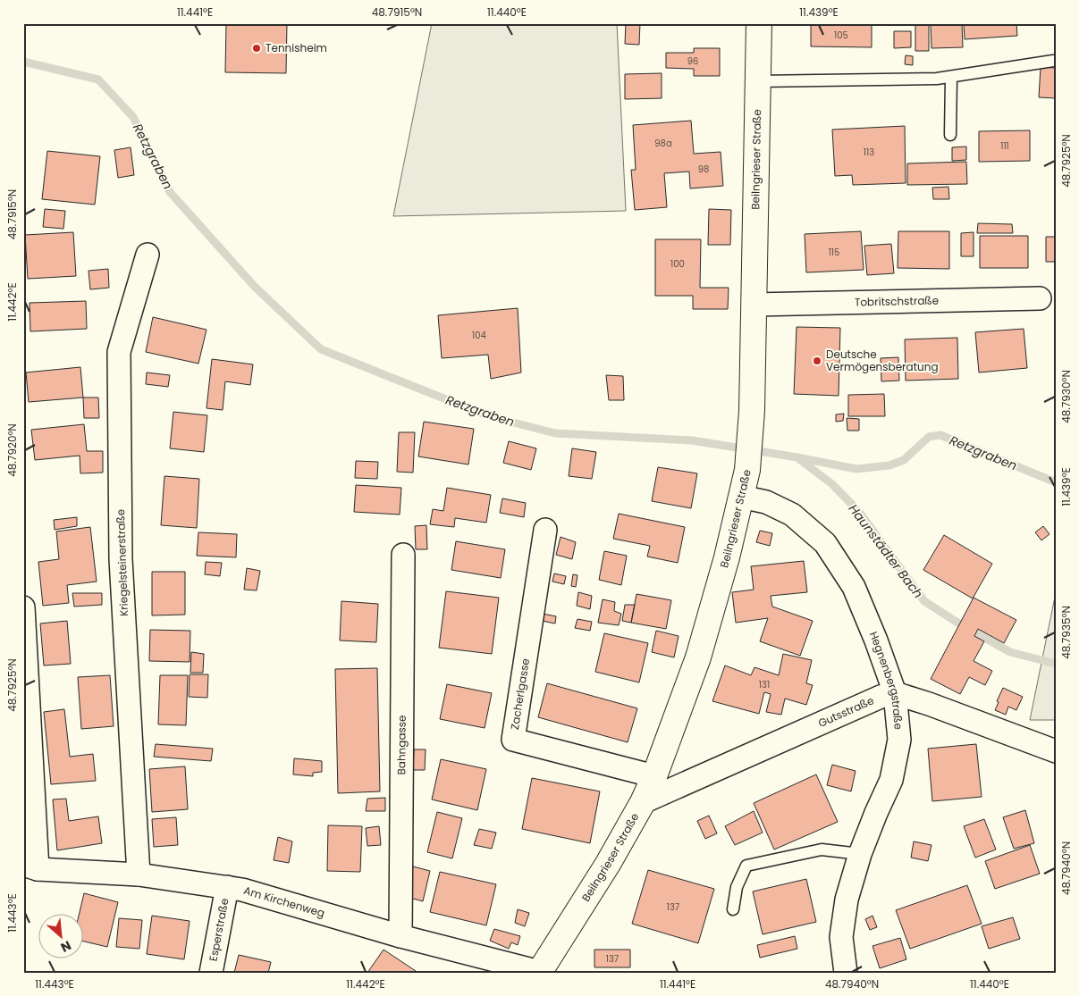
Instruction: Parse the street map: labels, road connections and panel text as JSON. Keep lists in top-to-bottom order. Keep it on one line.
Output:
{"streets":{"main road":["Beilngrieser Straße"],"street":["Tobritschstraße","Kriegelsteinerstraße","Hegnenbergstraße","Zacherlgasse","Gutsstraße","Bahngasse","Am Kirchenweg","Esperstraße"]},"crossings":[["Beilngrieser Straße","Tobritschstraße"],["Beilngrieser Straße","Hegnenbergstraße"],["Beilngrieser Straße","Zacherlgasse"],["Beilngrieser Straße","Gutsstraße"],["Beilngrieser Straße","Am Kirchenweg"],["Kriegelsteinerstraße","Am Kirchenweg"],["Hegnenbergstraße","Gutsstraße"],["Bahngasse","Am Kirchenweg"],["Am Kirchenweg","Esperstraße"]],"water":["Retzgraben","Haunstädter Bach"],"places":["Tennisheim","Deutsche Vermögensberatung"],"house_numbers":["105","96","98a","111","113","98","115","100","104","131","137","137"],"north":"bottom right","coordinates":["11.441°E","48.7915°N","11.440°E","11.439°E","48.7925°N","11.442°E","48.7930°N","48.7920°N","48.7935°N","48.7940°N","11.443°E"]}
